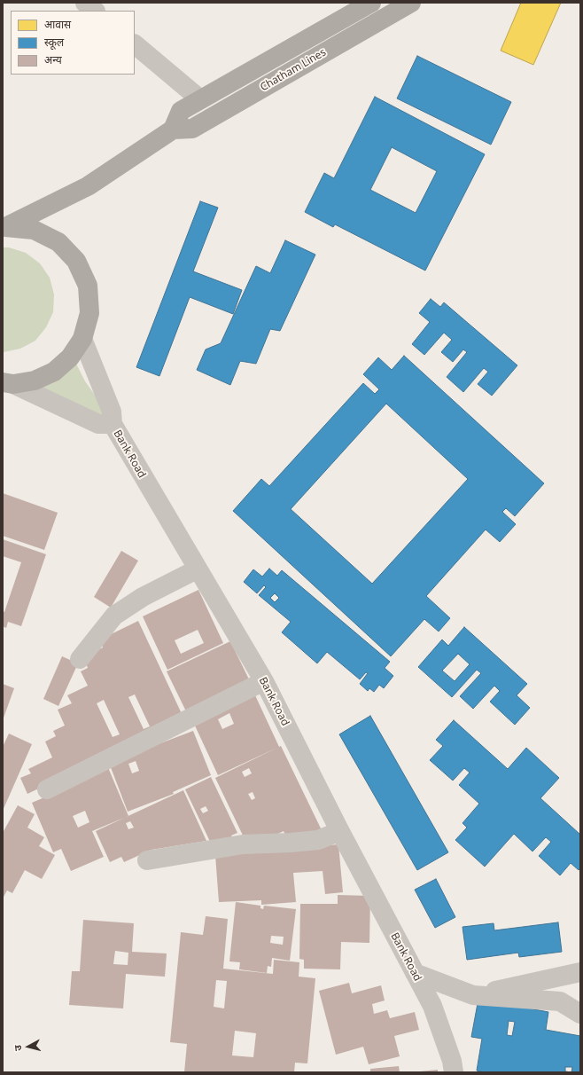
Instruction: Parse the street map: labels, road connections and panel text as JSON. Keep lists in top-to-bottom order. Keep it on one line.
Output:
{"streets":{"highway":["Chatham Lines"],"street":["Bank Road"]},"legend":["आवास","स्कूल","अन्य"],"north":"left"}
